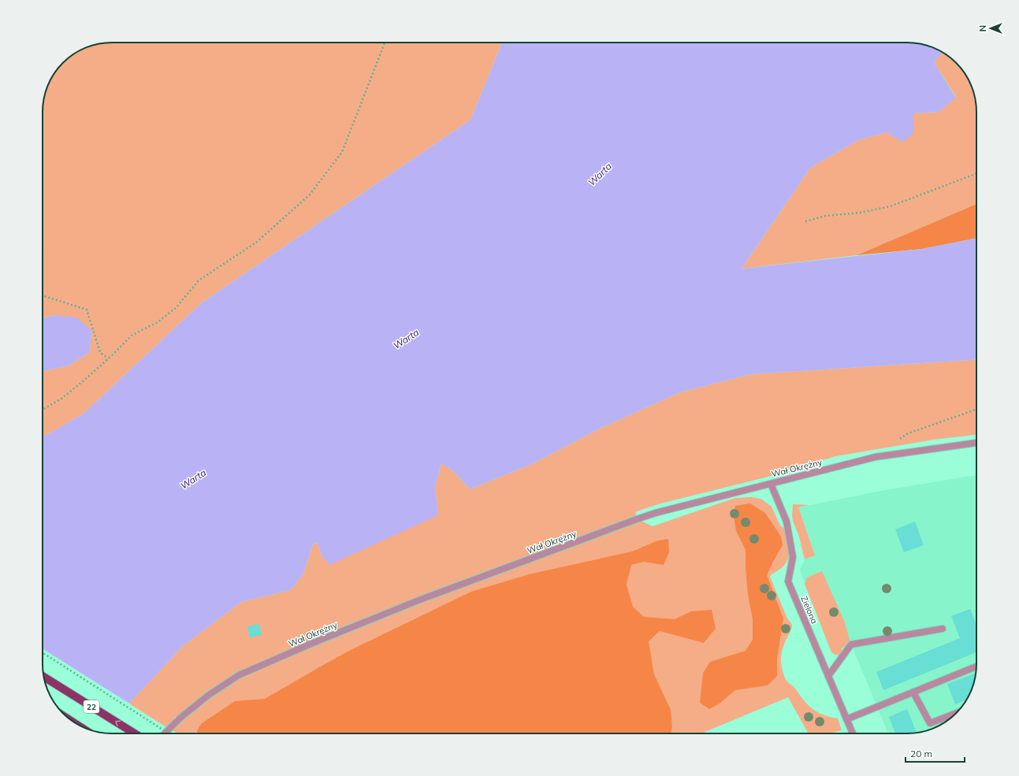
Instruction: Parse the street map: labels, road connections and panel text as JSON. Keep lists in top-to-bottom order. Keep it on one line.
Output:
{"streets":{"main road":["22"],"street":["Wał Okrężny","Zielona"]},"crossings":[["Wał Okrężny","Zielona"]],"water":["Warta"],"scale_bar":"20 m","north":"left"}
